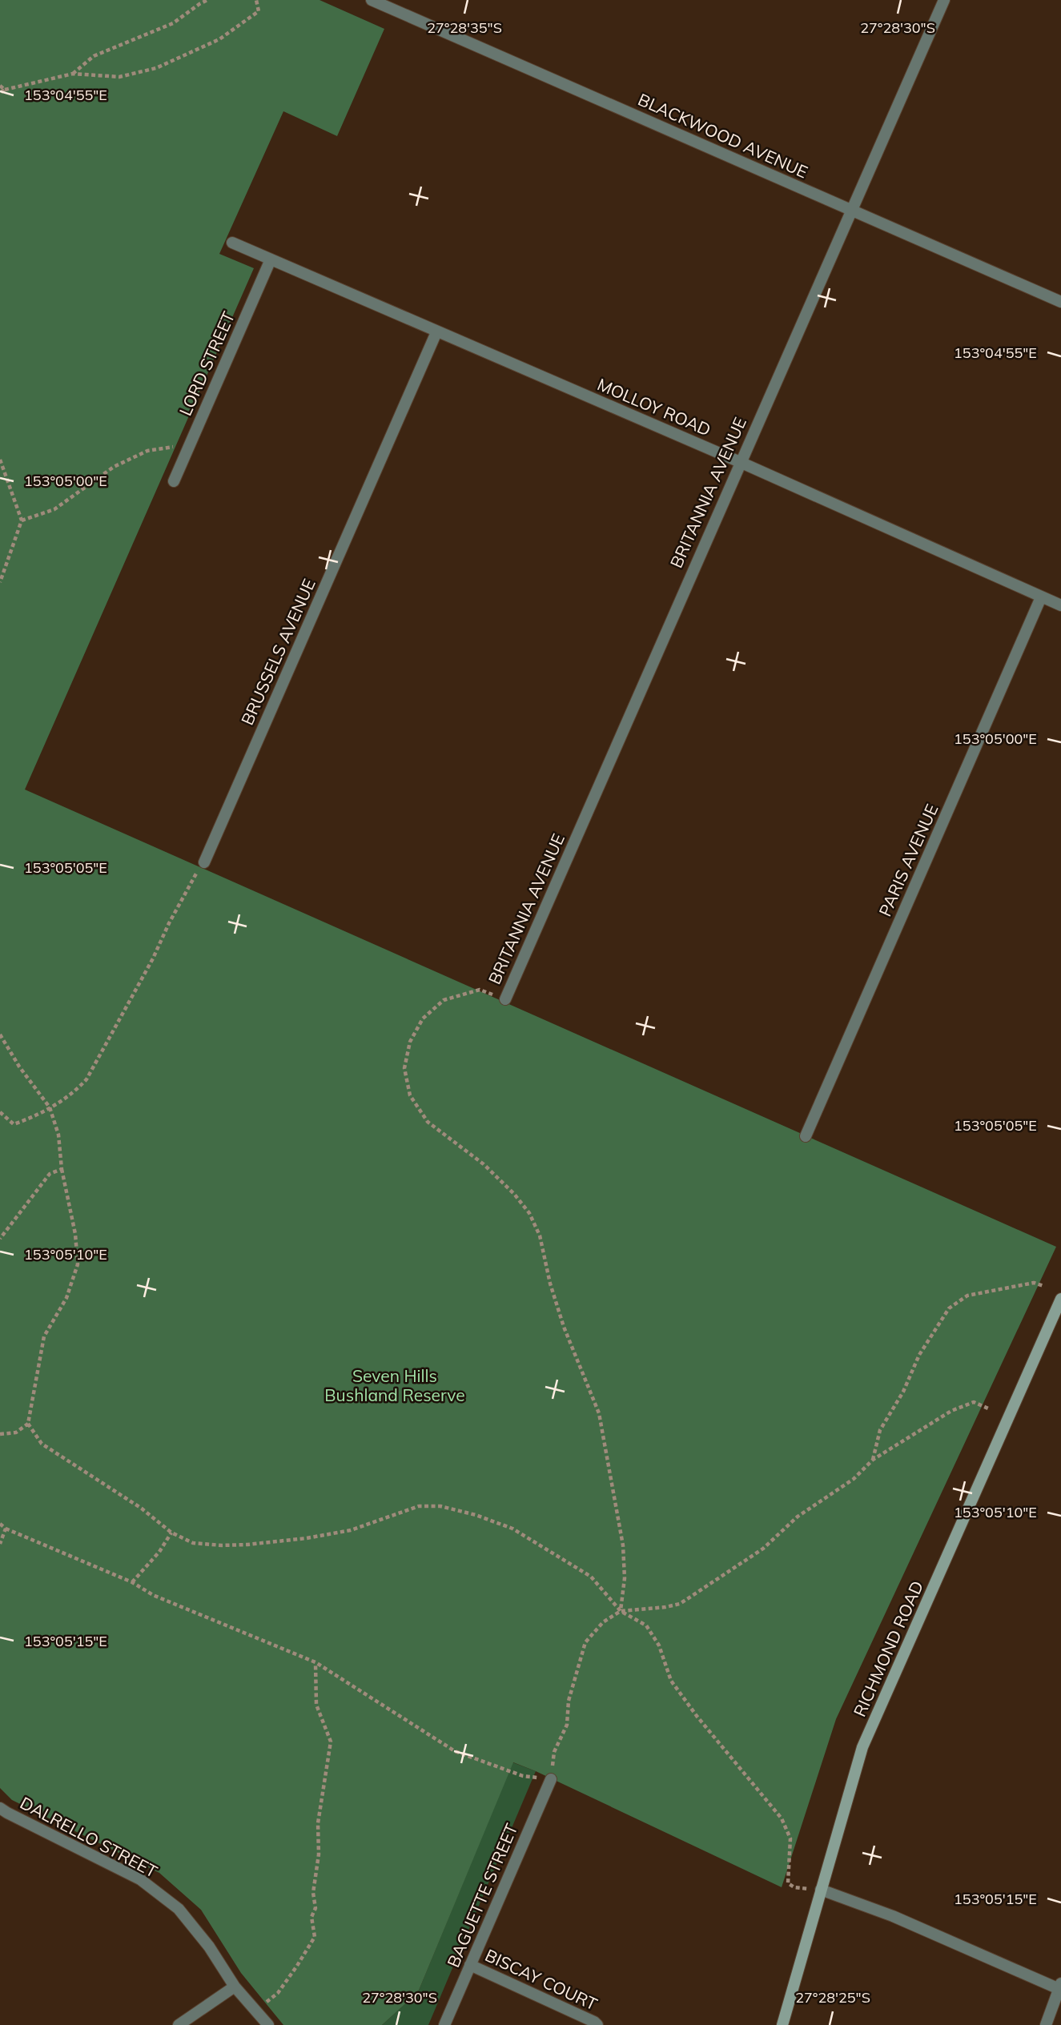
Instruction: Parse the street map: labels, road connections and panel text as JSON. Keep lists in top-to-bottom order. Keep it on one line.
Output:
{"streets":{"main road":["RICHMOND ROAD"],"street":["BLACKWOOD AVENUE","LORD STREET","MOLLOY ROAD","BRITANNIA AVENUE","BRUSSELS AVENUE","PARIS AVENUE","DALRELLO STREET","BAGUETTE STREET","BISCAY COURT"]},"crossings":[["BLACKWOOD AVENUE","BRITANNIA AVENUE"],["LORD STREET","MOLLOY ROAD"],["MOLLOY ROAD","BRITANNIA AVENUE"],["MOLLOY ROAD","BRUSSELS AVENUE"],["MOLLOY ROAD","PARIS AVENUE"],["BAGUETTE STREET","BISCAY COURT"]],"parks":["Seven Hills Bushland Reserve"],"coordinates":["27°28'35\"S","27°28'30\"S","153°04'55\"E","153°05'00\"E","153°05'05\"E","153°05'10\"E","153°05'15\"E","27°28'25\"S"]}
